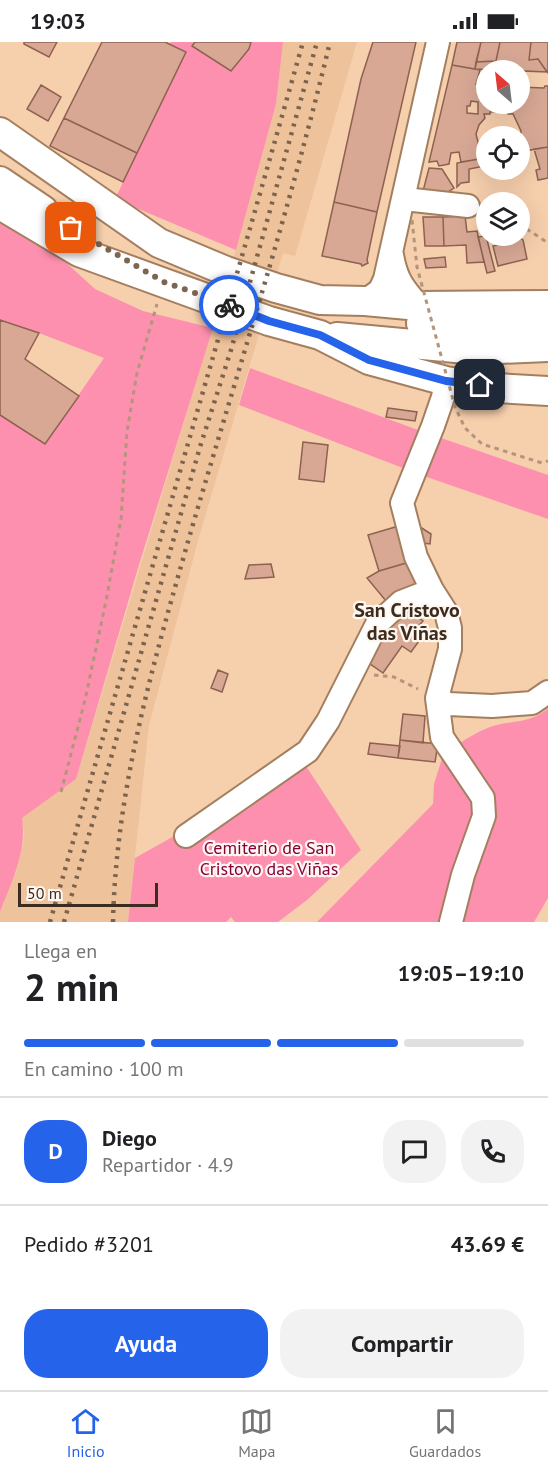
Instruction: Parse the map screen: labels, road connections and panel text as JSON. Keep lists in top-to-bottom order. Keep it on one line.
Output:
{"districts":["San Cristovo das Viñas"],"parks":["Cemiterio de San Cristovo das Viñas"],"scale_bar":"50 m","north":"top left","page":{"status":"19:03","scale":"50 m","heading":["2 min","Llega en","19:05–19:10"],"panel":["Diego","Repartidor · 4.9","Pedido #3201","43.69 €"],"bar":"En camino · 100 m","round":"D","buttons":["Ayuda","Compartir"],"tabs":["Inicio","Mapa","Guardados"]}}
